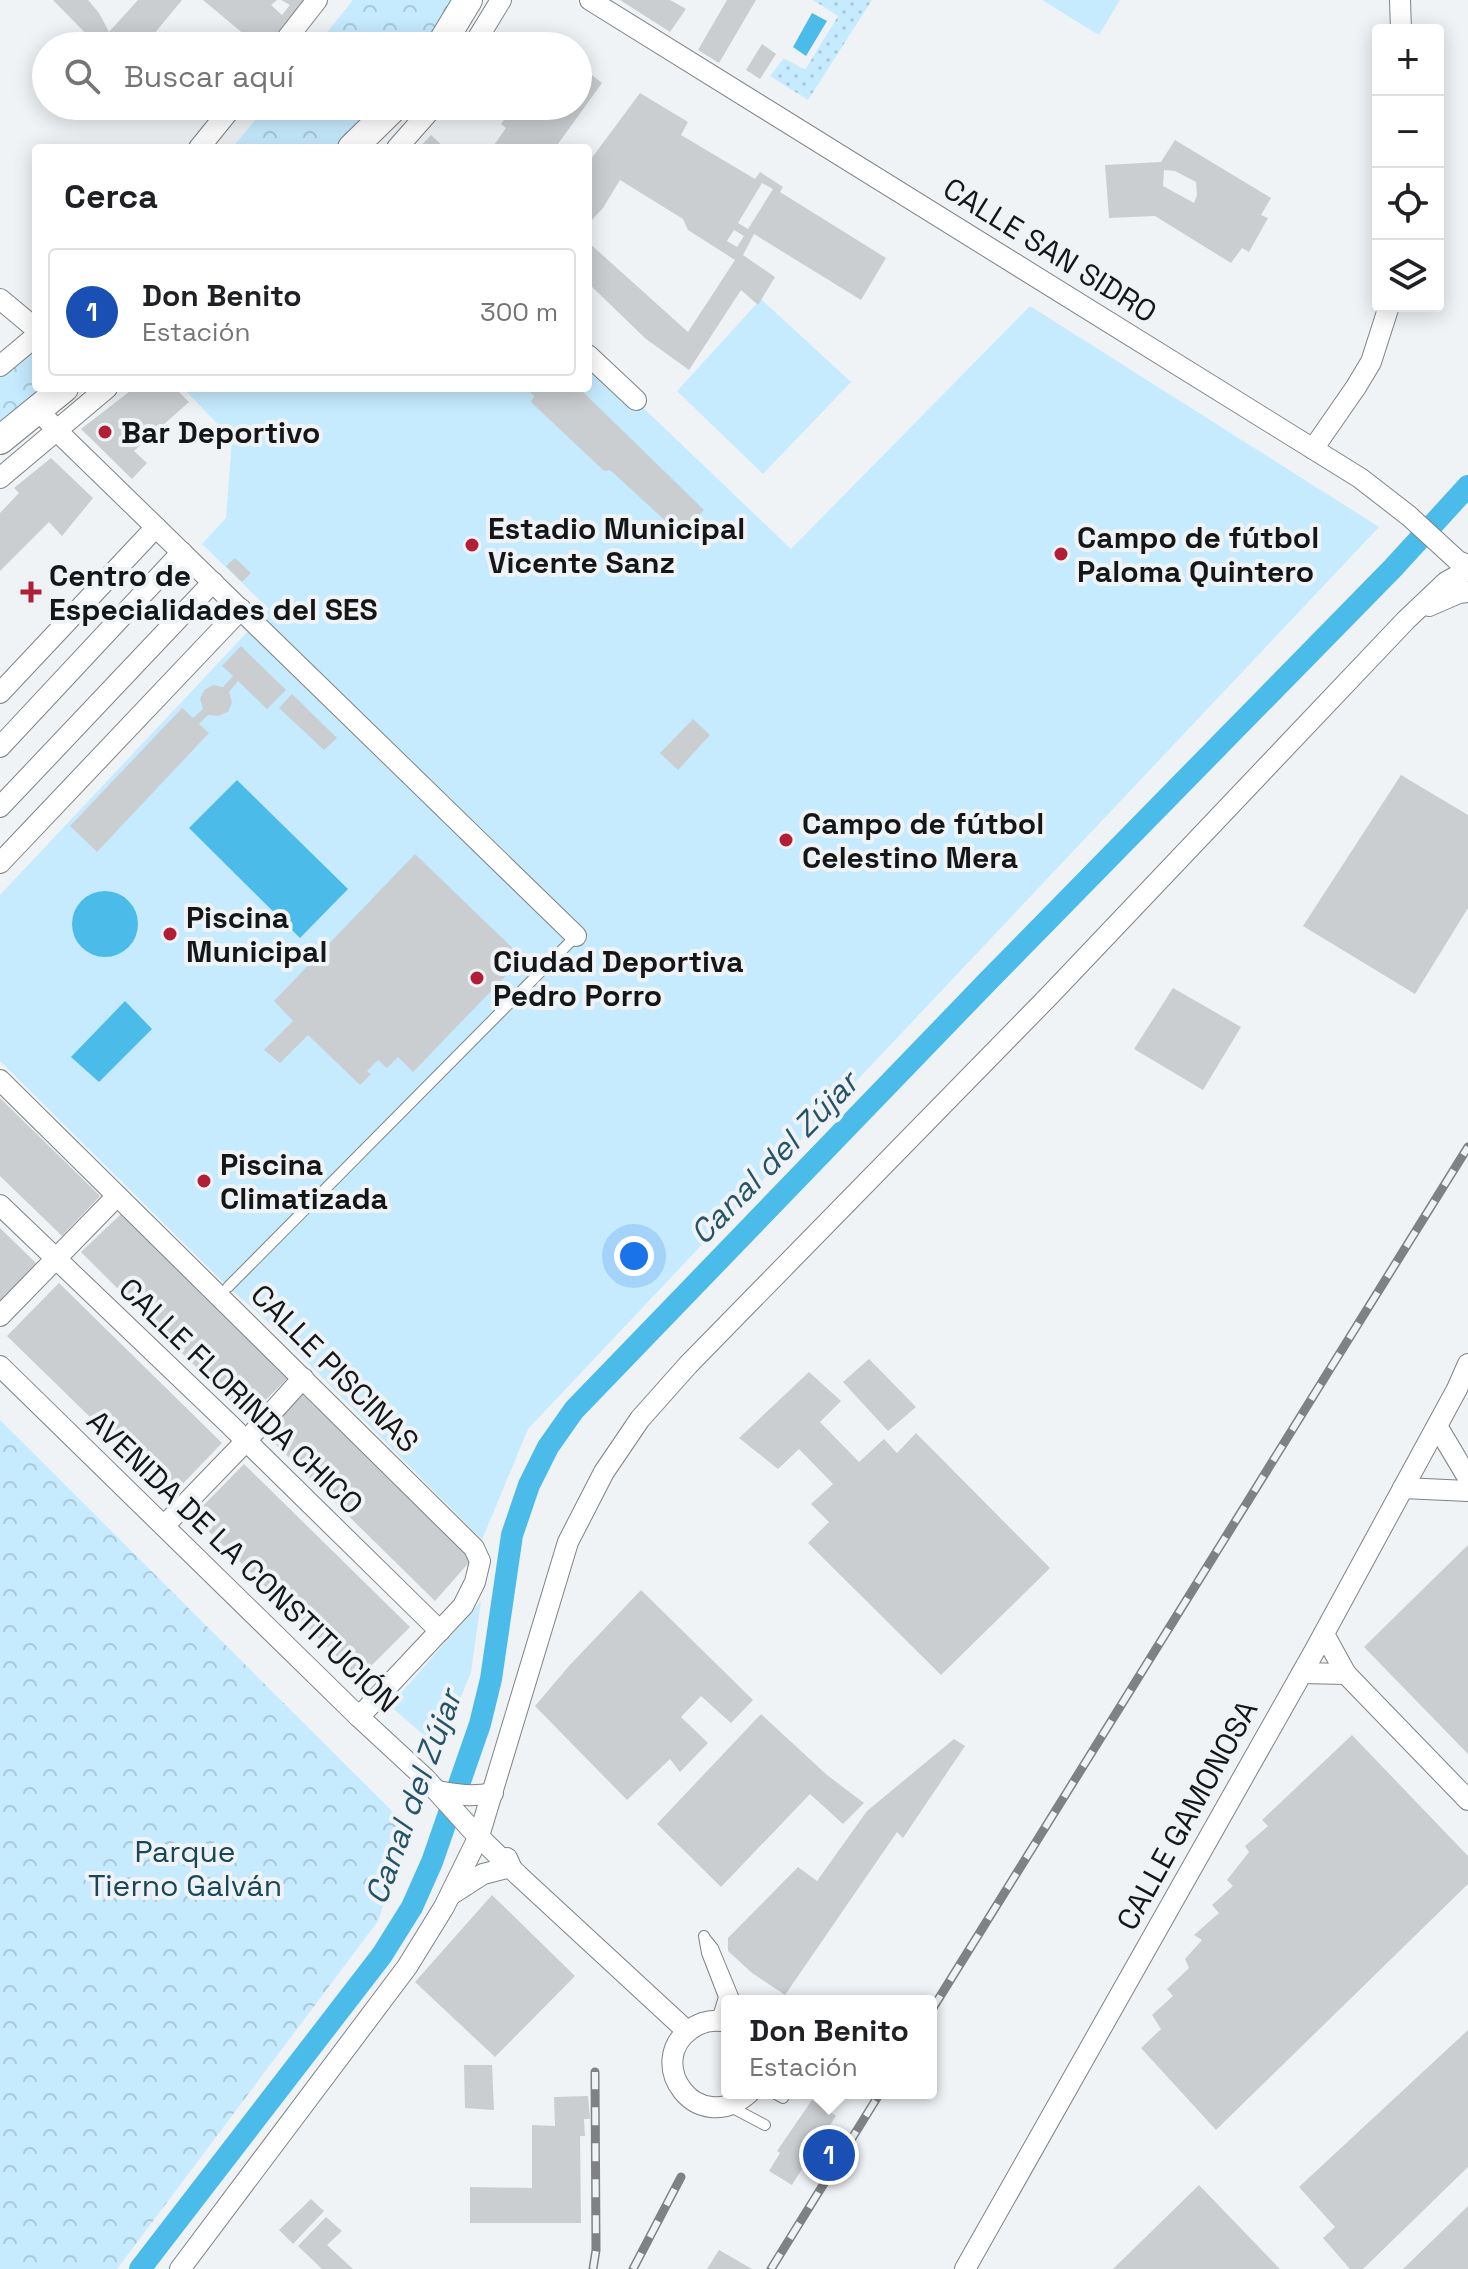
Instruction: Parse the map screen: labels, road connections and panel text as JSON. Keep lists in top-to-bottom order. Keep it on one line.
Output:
{"streets":{"street":["CALLE SAN SIDRO","CALLE PISCINAS","CALLE FLORINDA CHICO","AVENIDA DE LA CONSTITUCIÓN","CALLE GAMONOSA"]},"crossings":[["CALLE PISCINAS","CALLE FLORINDA CHICO"],["CALLE PISCINAS","AVENIDA DE LA CONSTITUCIÓN"]],"water":["Canal del Zújar"],"parks":["Parque Tierno Galván"],"places":{"other":["Bar Deportivo","Estadio Municipal Vicente Sanz","Campo de fútbol Paloma Quintero","Campo de fútbol Celestino Mera","Piscina Municipal","Ciudad Deportiva Pedro Porro","Piscina Climatizada"],"health":["Centro de Especialidades del SES"]},"page":{"map_buttons":["+","−"],"search":"Buscar aquí","heading":"Cerca","list":[{"mark":"1","name":"Don Benito","note":"Estación","value":"300 m"}],"popup":["Don Benito","Estación"],"pins":"1"}}
